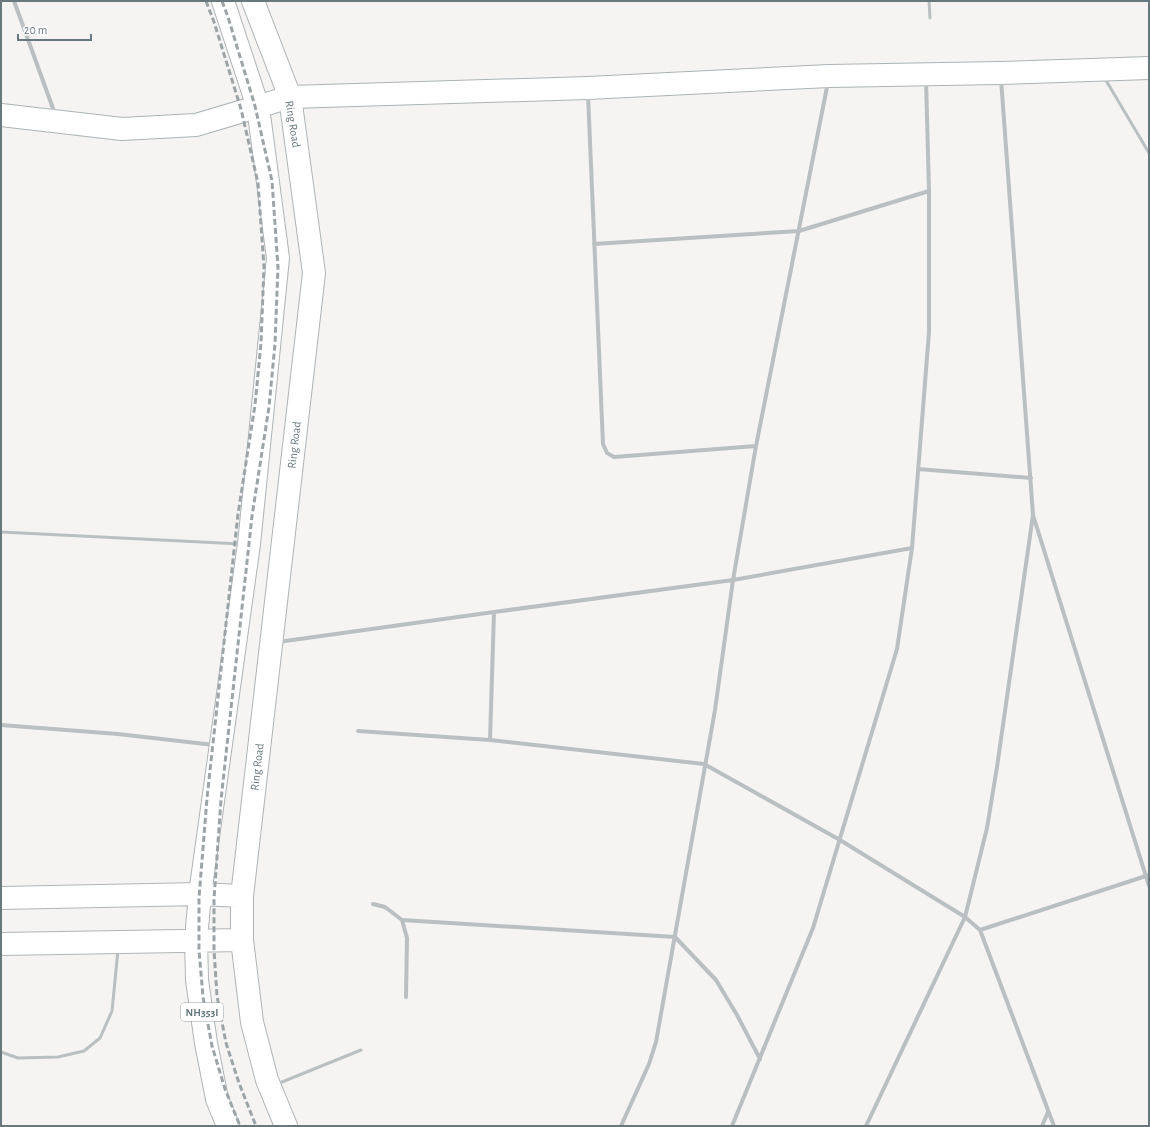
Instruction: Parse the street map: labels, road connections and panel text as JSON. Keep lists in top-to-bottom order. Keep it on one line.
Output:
{"streets":{"main road":["Ring Road","NH353I"]},"scale_bar":"20 m"}
